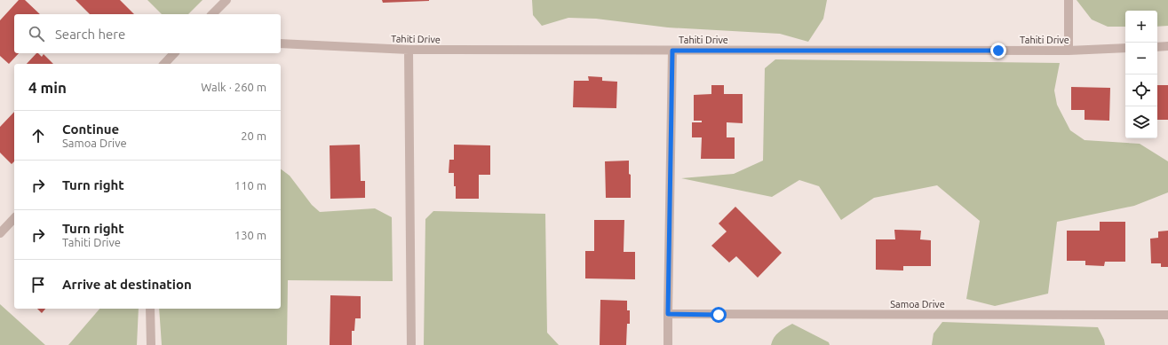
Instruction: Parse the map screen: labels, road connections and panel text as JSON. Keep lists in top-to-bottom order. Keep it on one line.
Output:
{"streets":{"street":["Tahiti Drive","Samoa Drive"]},"page":{"map_buttons":["+","−"],"search":"Search here","heading":["4 min","Walk · 260 m"],"list":[["Continue","Samoa Drive","20 m"],["Turn right","110 m"],["Turn right","Tahiti Drive","130 m"],"Arrive at destination"]}}
